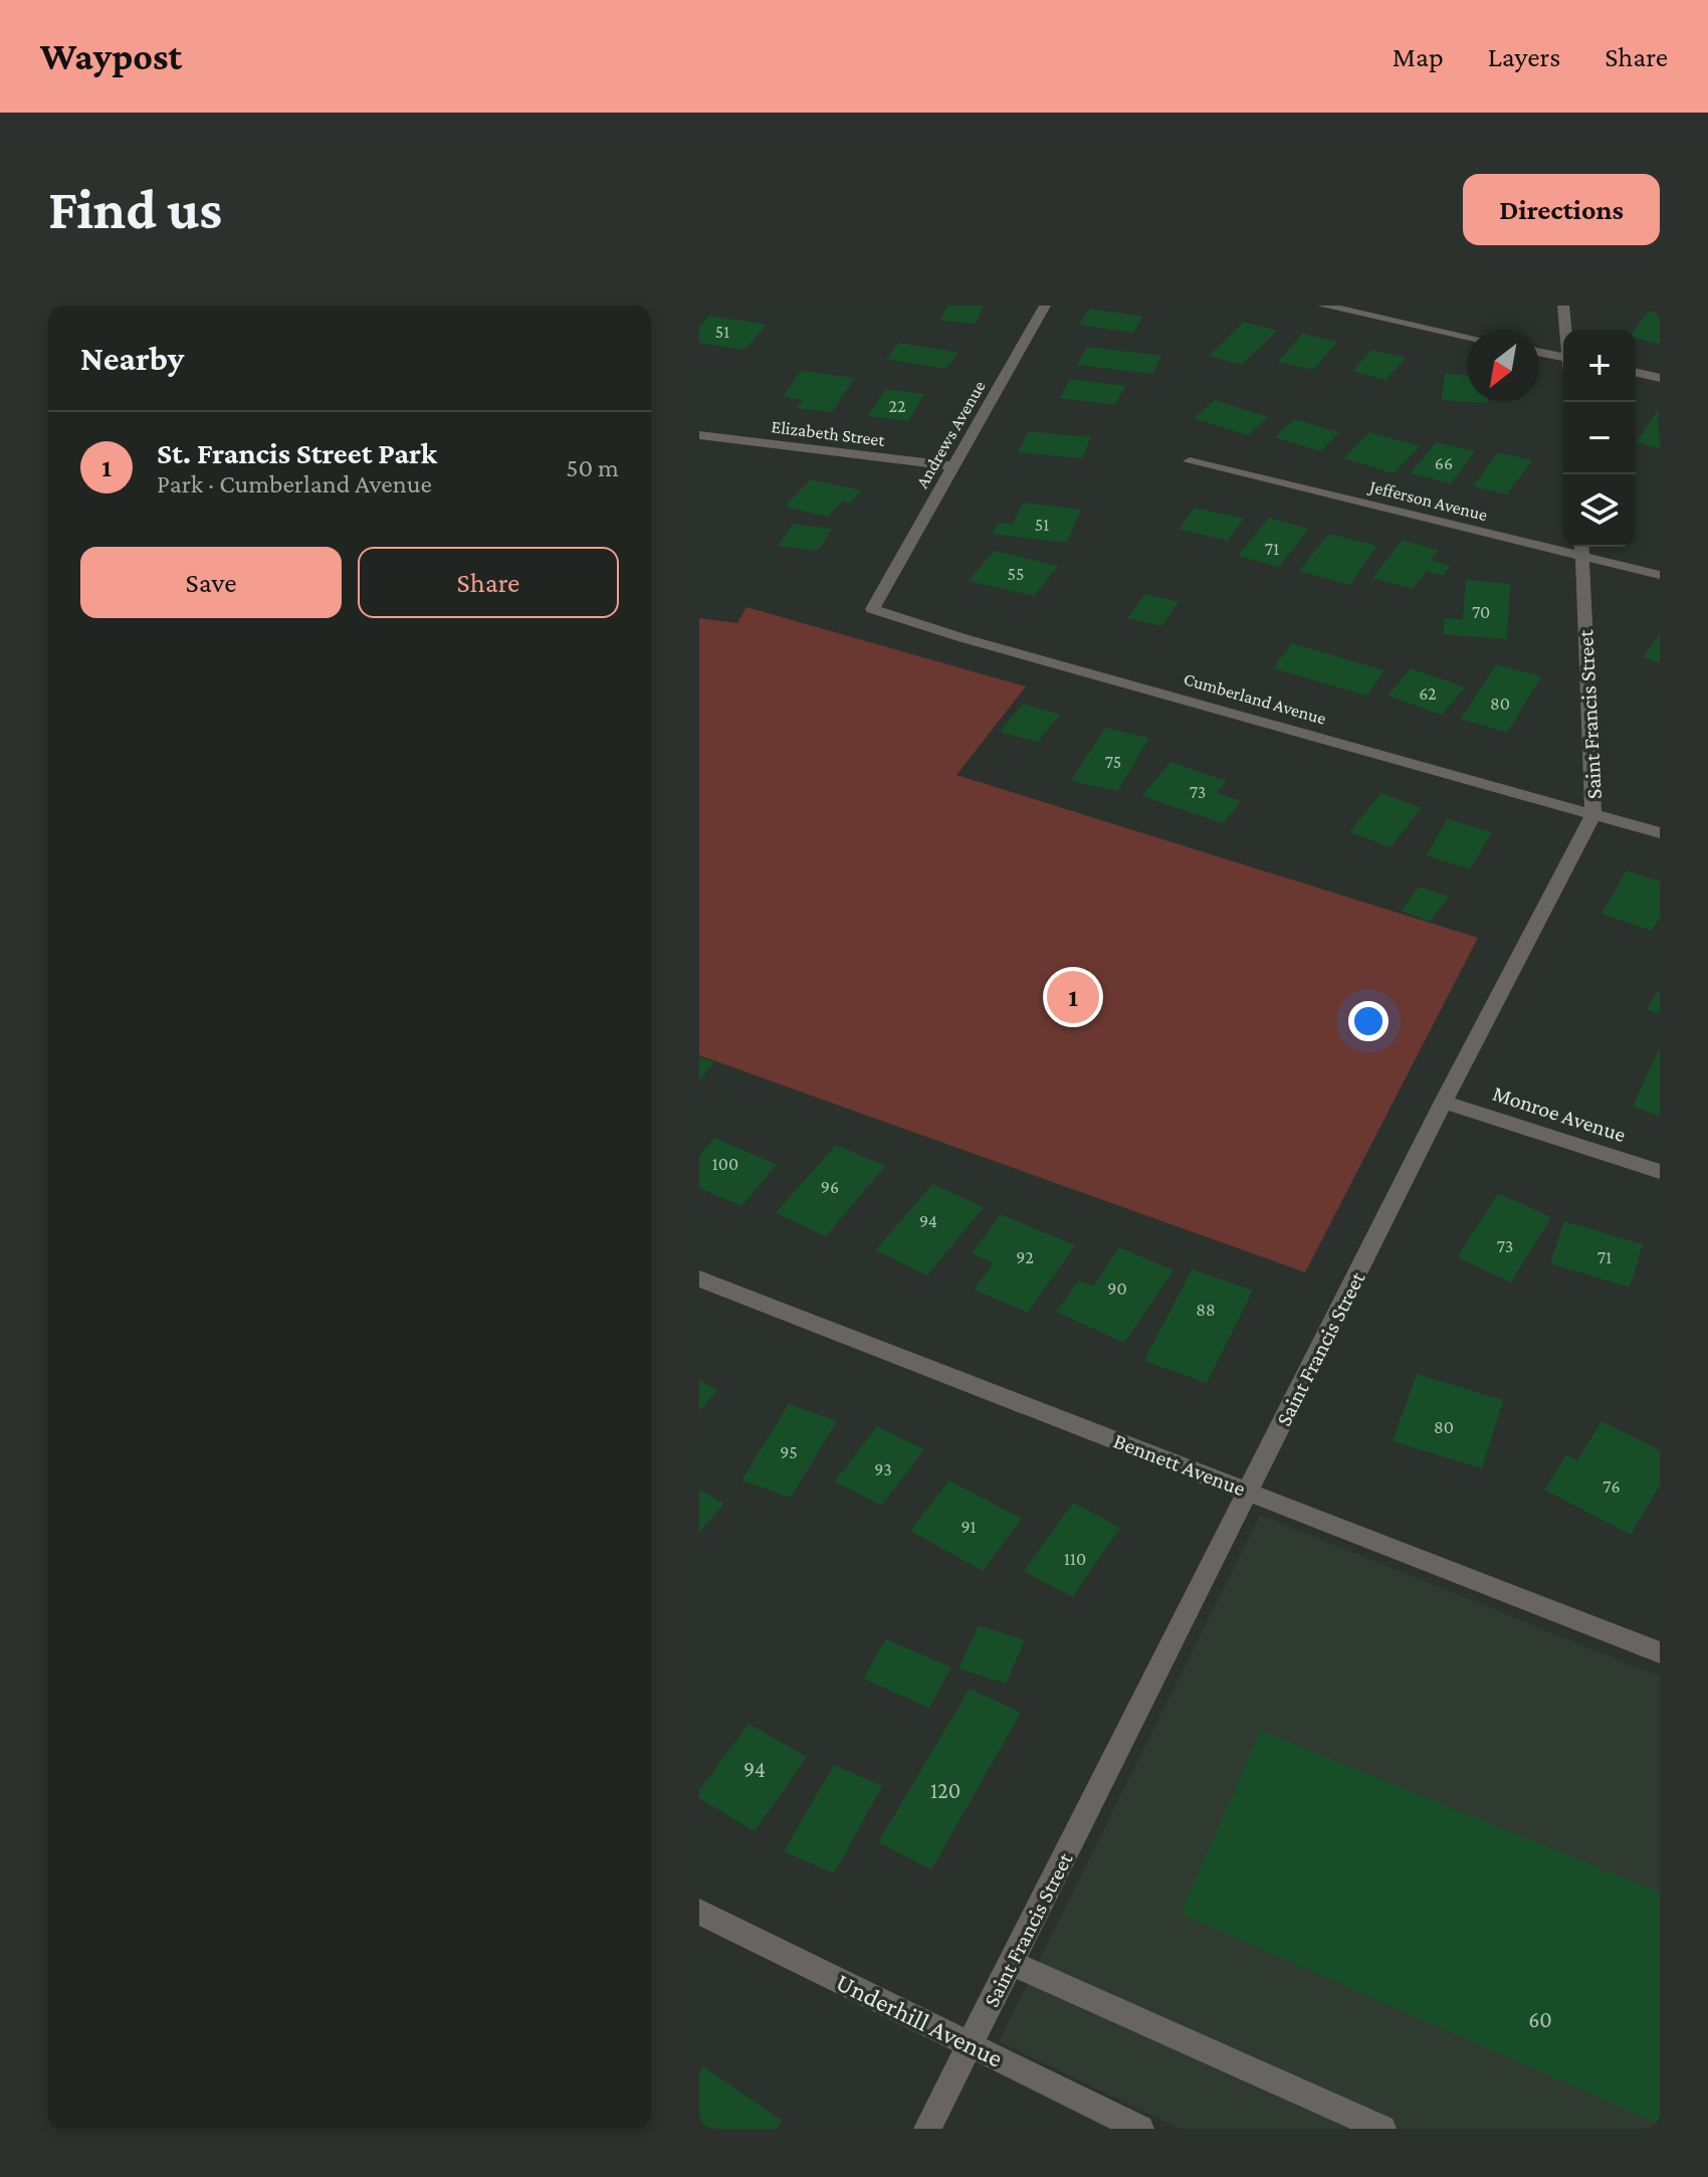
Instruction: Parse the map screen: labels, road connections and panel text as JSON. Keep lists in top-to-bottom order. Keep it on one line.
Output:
{"streets":{"street":["Elizabeth Street","Andrews Avenue","Jefferson Avenue","Cumberland Avenue","Saint Francis Street","Monroe Avenue","Bennett Avenue","Underhill Avenue"]},"crossings":[["Elizabeth Street","Andrews Avenue"],["Andrews Avenue","Cumberland Avenue"],["Jefferson Avenue","Saint Francis Street"],["Cumberland Avenue","Saint Francis Street"],["Saint Francis Street","Monroe Avenue"],["Saint Francis Street","Bennett Avenue"],["Saint Francis Street","Underhill Avenue"]],"house_numbers":["51","22","66","51","71","55","70","62","80","75","73","100","96","94","73","92","71","90","88","80","95","93","76","91","110","94","120","60"],"north":"bottom left","page":{"header":"Waypost","nav":["Map","Layers","Share"],"buttons":["Directions",["Save","Share"]],"title":"Find us","heading":"Nearby","map_buttons":["+","−"],"list":[{"mark":"1","name":"St. Francis Street Park","note":"Park · Cumberland Avenue","value":"50 m"}],"pins":"1"}}
